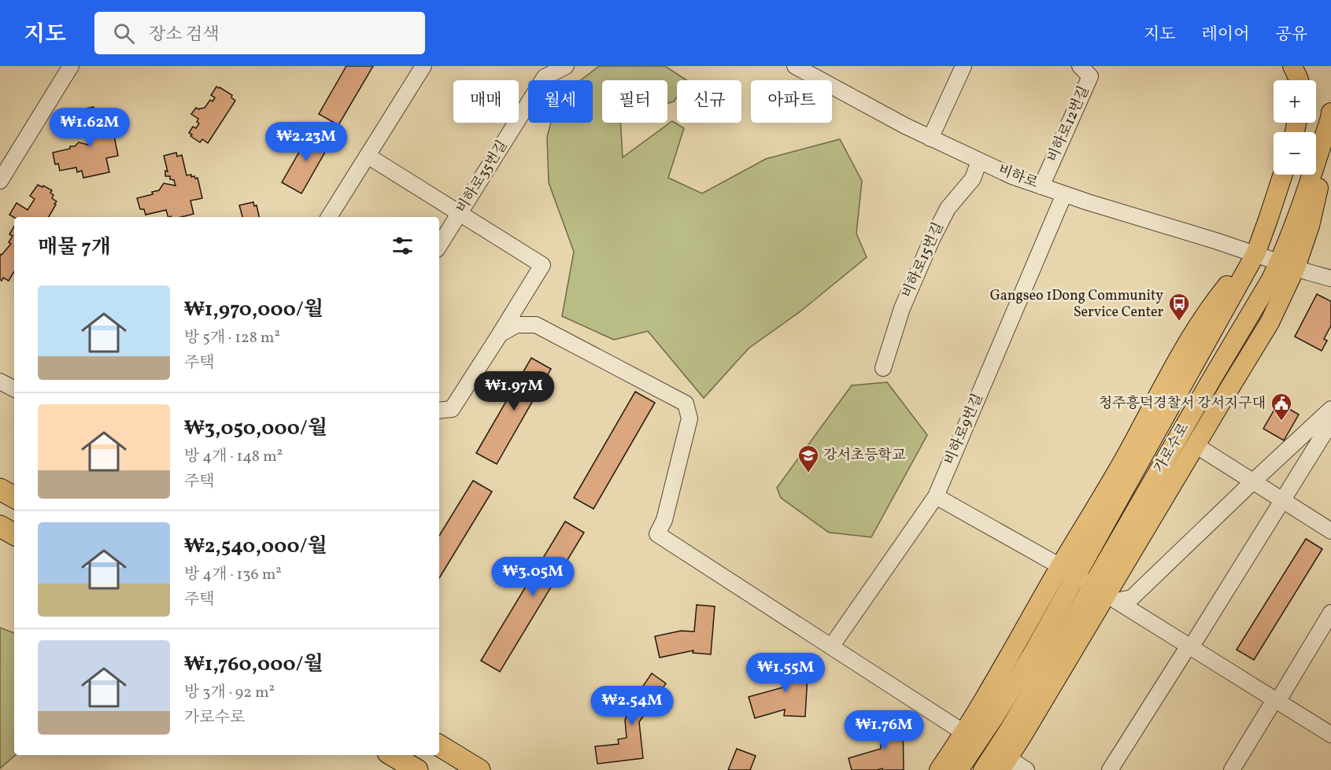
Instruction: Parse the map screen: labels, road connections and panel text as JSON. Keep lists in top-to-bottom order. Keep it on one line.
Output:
{"streets":{"main road":["가로수로"],"street":["비하로12번길","비하로35번길","비하로","비하로15번길","비하로9번길"]},"crossings":[["비하로12번길","비하로"],["비하로","비하로15번길"],["비하로","비하로9번길"],["비하로","가로수로"]],"places":{"bus stop":["Gangseo 1Dong Community Service Center"],"public building":["청주흥덕경찰서 강서지구대"],"school or university":["강서초등학교"]},"page":{"header":"지도","search":"장소 검색","nav":["지도","레이어","공유"],"map_buttons":["+","−"],"chip":["매매","월세","필터","신규","아파트"],"price":["₩1.62M","₩2.23M","₩1.97M","₩3.05M","₩1.55M","₩2.54M","₩1.76M"],"heading":"매물 7개","list":[{"name":"₩1,970,000/월","note":"방 5개 · 128 m² · 주택"},{"name":"₩3,050,000/월","note":"방 4개 · 148 m² · 주택"},{"name":"₩2,540,000/월","note":"방 4개 · 136 m² · 주택"},{"name":"₩1,760,000/월","note":"방 3개 · 92 m² · 가로수로"}]}}
